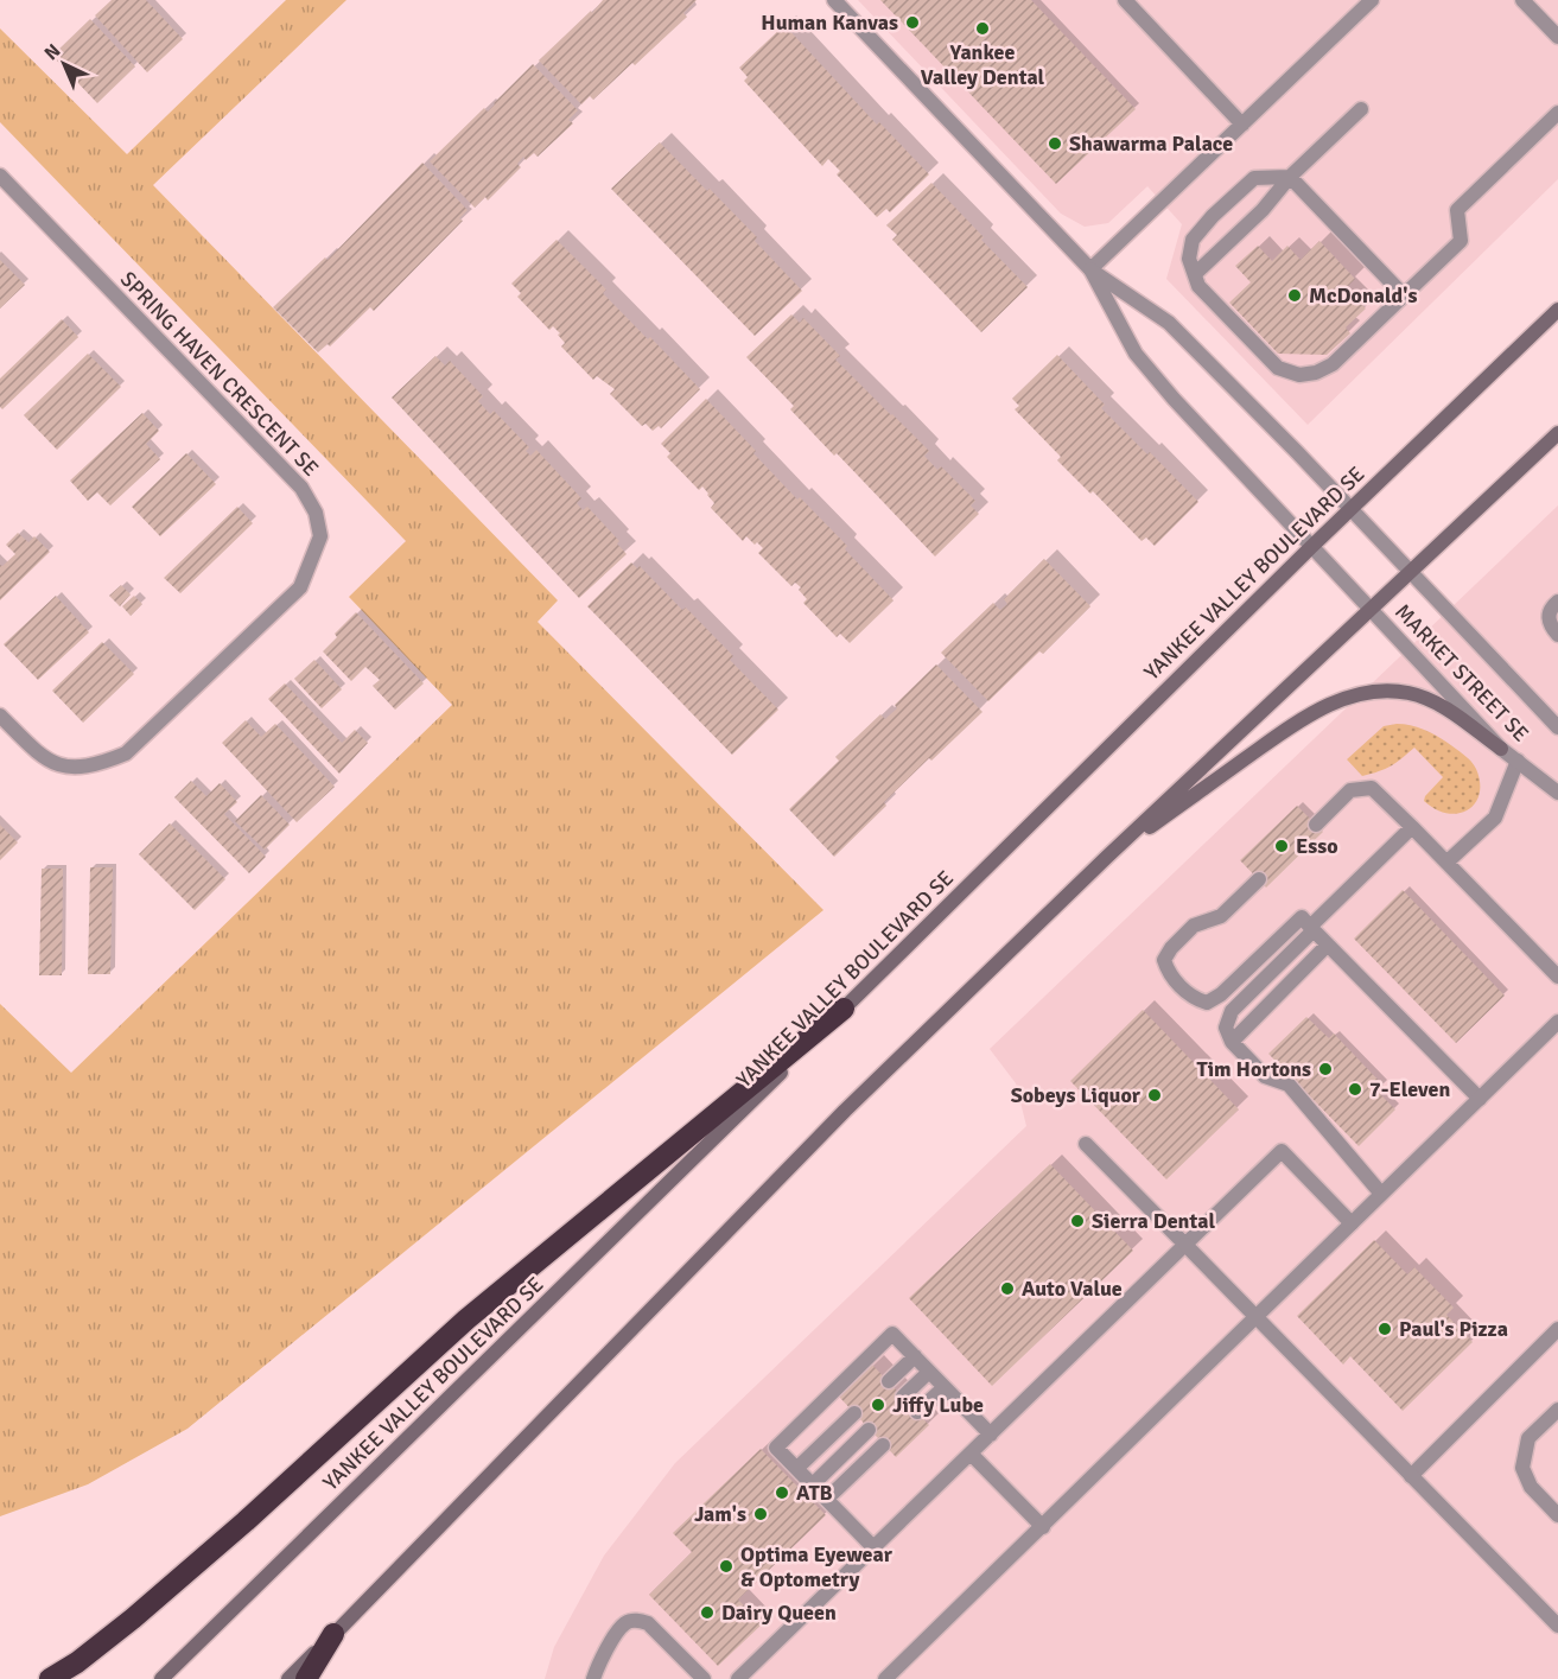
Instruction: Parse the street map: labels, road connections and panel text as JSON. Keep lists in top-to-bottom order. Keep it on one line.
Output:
{"streets":{"main road":["YANKEE VALLEY BOULEVARD SE"],"street":["SPRING HAVEN CRESCENT SE","MARKET STREET SE"]},"crossings":[["YANKEE VALLEY BOULEVARD SE","MARKET STREET SE"]],"places":["Human Kanvas","Yankee Valley Dental","Shawarma Palace","McDonald's","Esso","Tim Hortons","7-Eleven","Sobeys Liquor","Sierra Dental","Auto Value","Paul's Pizza","Jiffy Lube","ATB","Jam's","Optima Eyewear & Optometry","Dairy Queen"],"north":"top left"}
